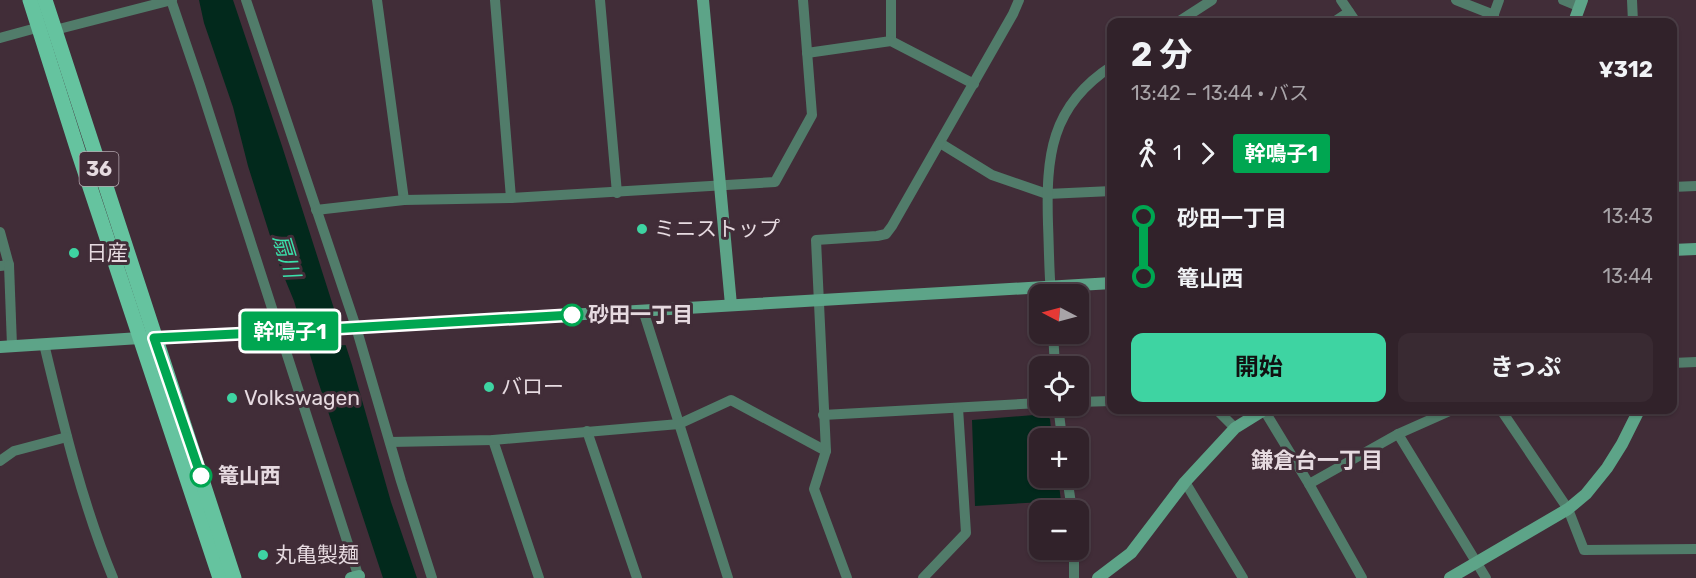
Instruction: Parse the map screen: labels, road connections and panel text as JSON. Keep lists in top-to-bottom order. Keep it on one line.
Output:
{"streets":{"main road":["36"]},"districts":["鎌倉台一丁目"],"water":["扇川"],"places":["ミニストップ","日産","砂田一丁目","バロー","Volkswagen","篭山西","丸亀製麺"],"lines":["bus line 幹鳴子1"],"north":"left","page":{"on_map":"幹鳴子1","heading":["2 分","13:42 – 13:44 · バス","¥312"],"legs":["1","幹鳴子1"],"list":[{"name":"砂田一丁目","value":"13:43"},{"name":"篭山西","value":"13:44"}],"map_buttons":["+","−"],"buttons":["開始","きっぷ"]}}
